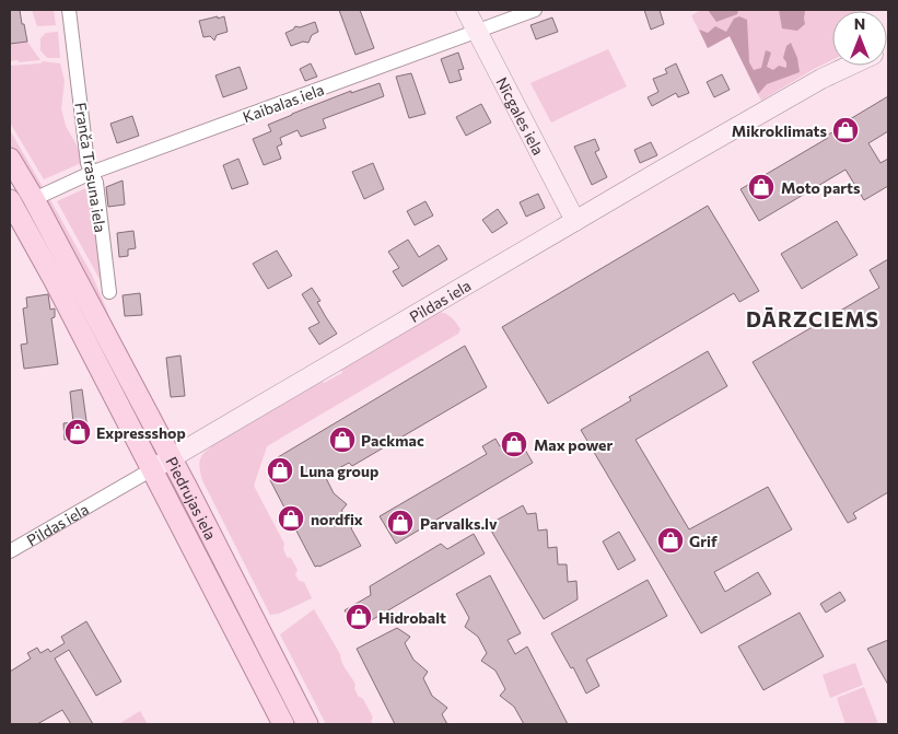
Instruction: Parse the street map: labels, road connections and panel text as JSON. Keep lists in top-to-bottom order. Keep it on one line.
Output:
{"streets":{"main road":["Piedrujas iela"],"street":["Kaibalas iela","Nīcgales iela","Franča Trasuna iela","Pildas iela"]},"crossings":[["Kaibalas iela","Nīcgales iela"],["Kaibalas iela","Franča Trasuna iela"],["Kaibalas iela","Piedrujas iela"],["Nīcgales iela","Pildas iela"],["Pildas iela","Piedrujas iela"]],"districts":["DĀRZCIEMS"],"places":{"shop":["Mikroklimats","Moto parts","Expressshop","Packmac","Max power","Luna group","nordfix","Parvalks.lv","Grif","Hidrobalt"]},"north":"top"}
